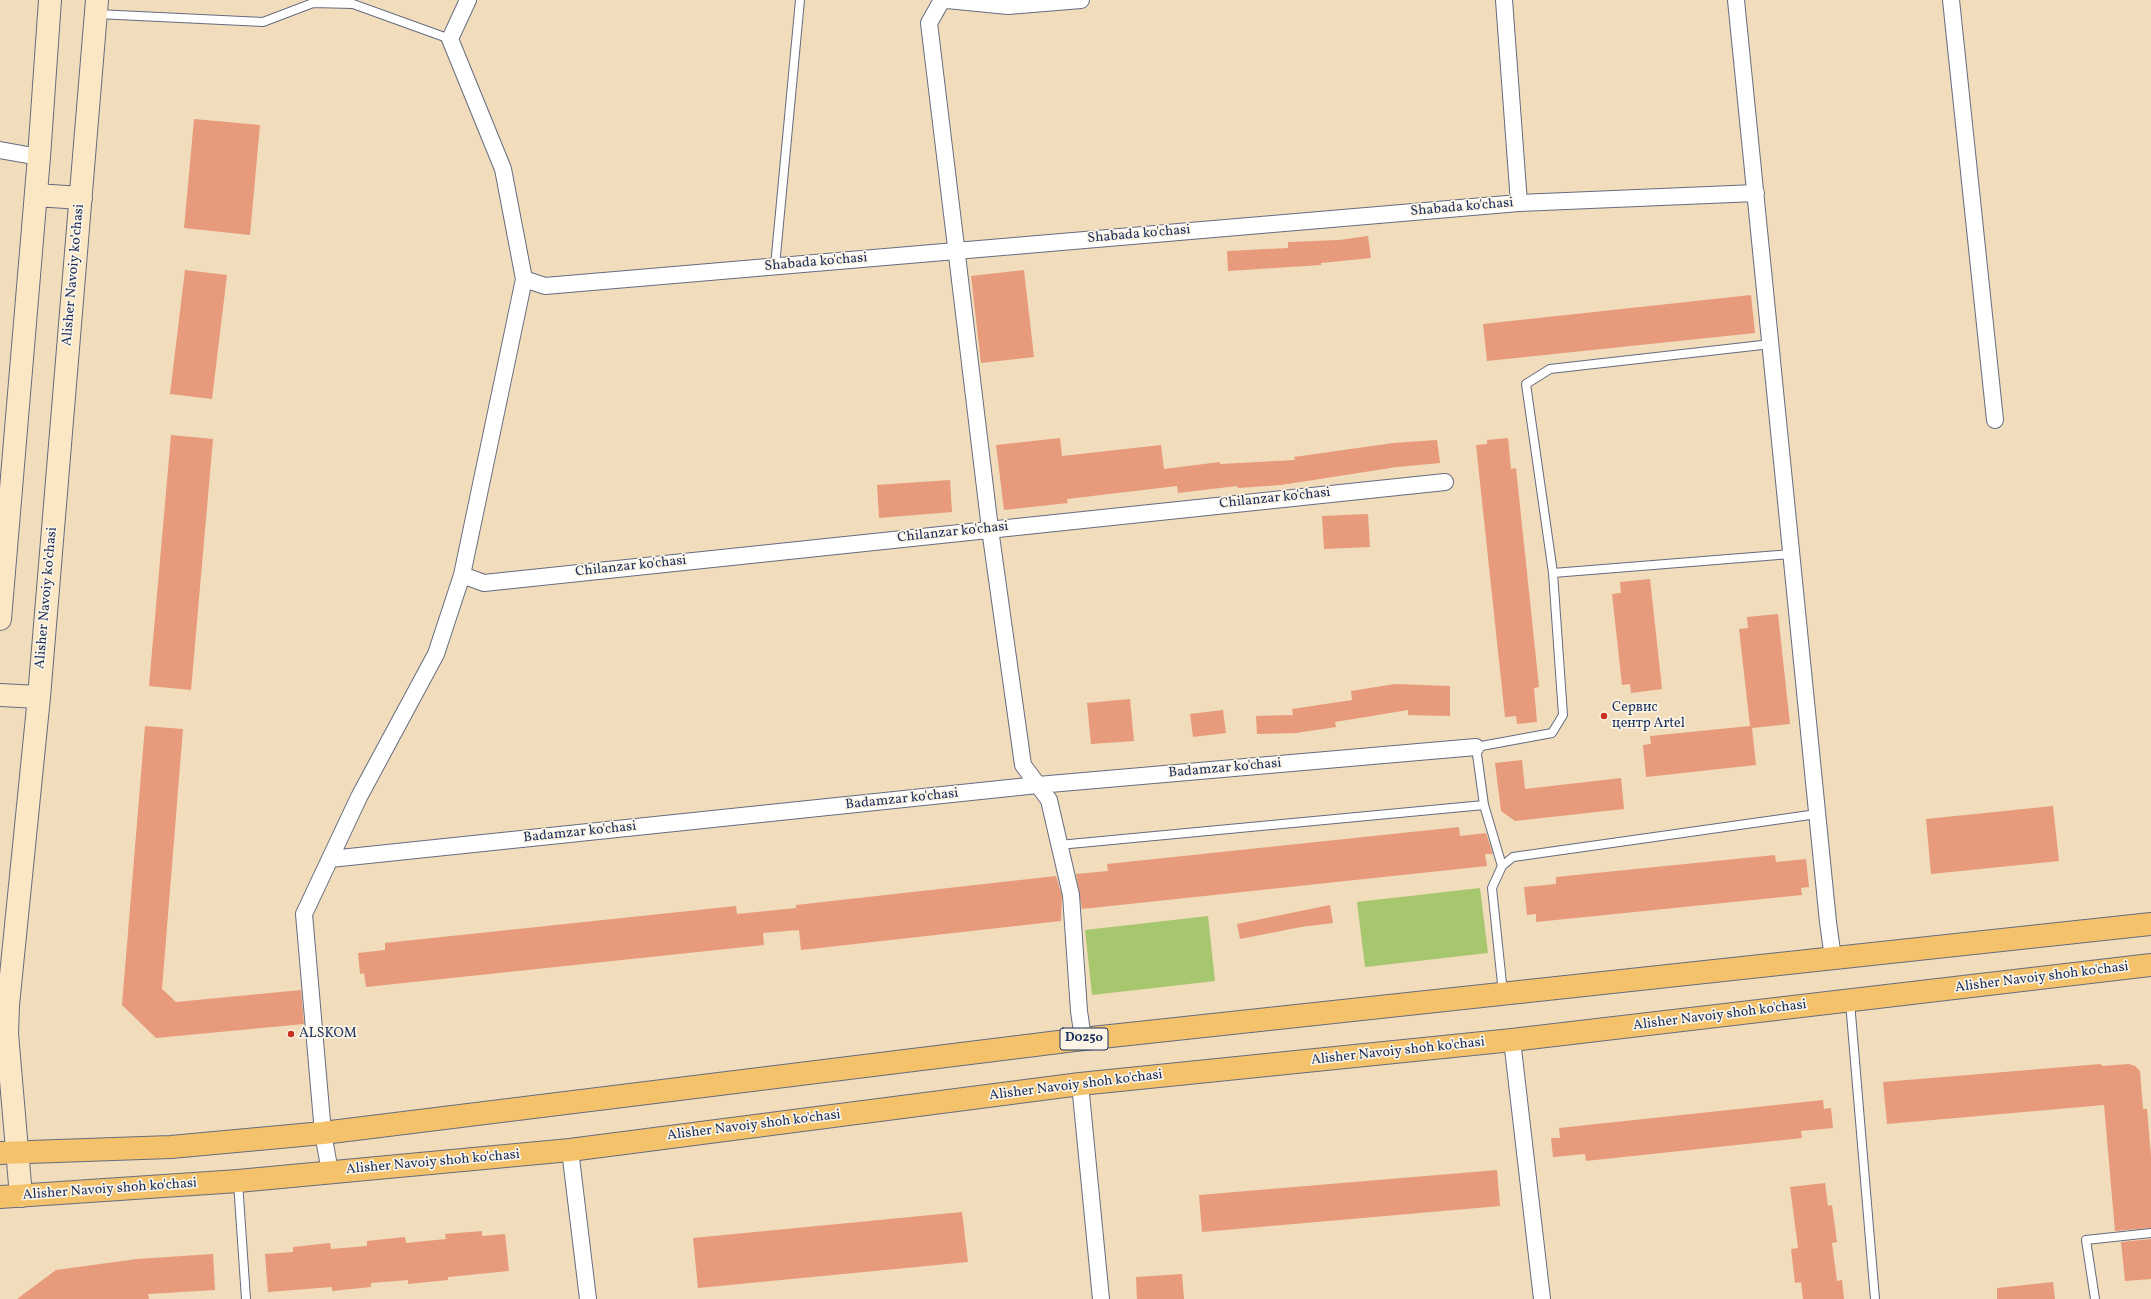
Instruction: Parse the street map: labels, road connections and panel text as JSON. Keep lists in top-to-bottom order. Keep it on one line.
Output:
{"streets":{"main road":["Alisher Navoiy ko’chasi","Alisher Navoiy shoh ko'chasi","D025o"],"street":["Shabada ko'chasi","Chilanzar ko'chasi","Badamzar ko'chasi"]},"crossings":[["Alisher Navoiy ko’chasi","Alisher Navoiy shoh ko'chasi"],["Alisher Navoiy ko’chasi","D025o"]],"places":["Сервис центр Artel","ALSKOM"]}
